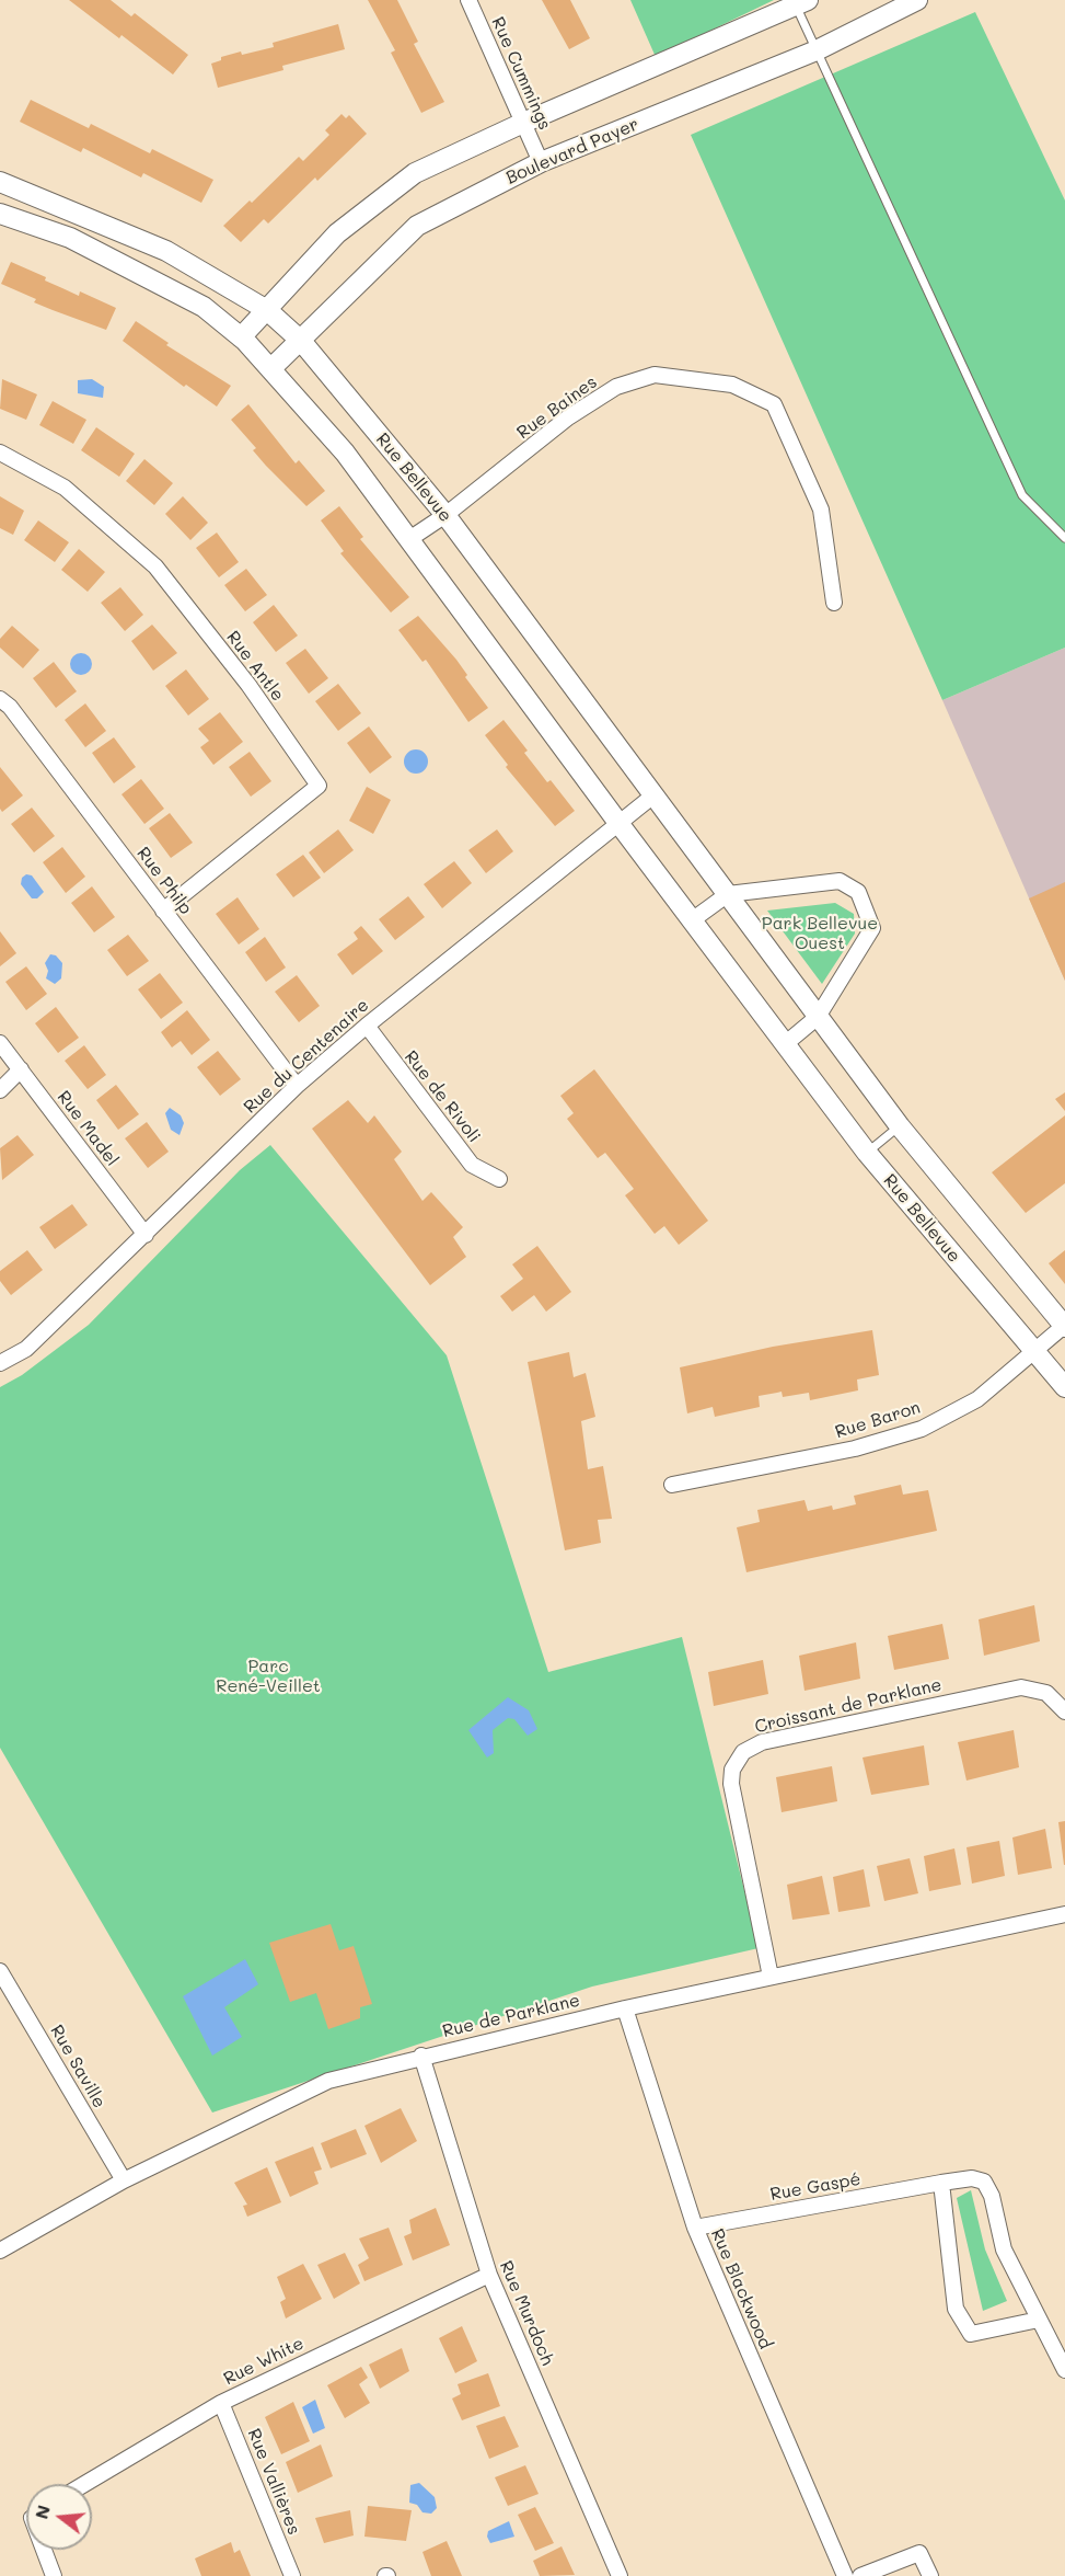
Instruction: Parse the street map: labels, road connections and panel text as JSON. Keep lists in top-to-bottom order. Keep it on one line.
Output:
{"streets":{"street":["Rue Cummings","Boulevard Payer","Rue Baines","Rue Bellevue","Rue Antle","Rue Philp","Rue du Centenaire","Rue de Rivoli","Rue Madel","Rue Baron","Croissant de Parklane","Rue de Parklane","Rue Saville","Rue Gaspé","Rue Blackwood","Rue Murdoch","Rue White","Rue Vallières"]},"crossings":[["Rue Cummings","Boulevard Payer"],["Boulevard Payer","Rue Bellevue"],["Rue Baines","Rue Bellevue"],["Rue Bellevue","Rue du Centenaire"],["Rue Bellevue","Rue Baron"],["Rue Antle","Rue Philp"],["Rue Philp","Rue du Centenaire"],["Rue du Centenaire","Rue de Rivoli"],["Rue du Centenaire","Rue Madel"],["Croissant de Parklane","Rue de Parklane"],["Rue de Parklane","Rue Saville"],["Rue de Parklane","Rue Blackwood"],["Rue de Parklane","Rue Murdoch"],["Rue Gaspé","Rue Blackwood"],["Rue Murdoch","Rue White"],["Rue White","Rue Vallières"]],"parks":["Park Bellevue Ouest","Parc René-Veillet"],"north":"left"}
